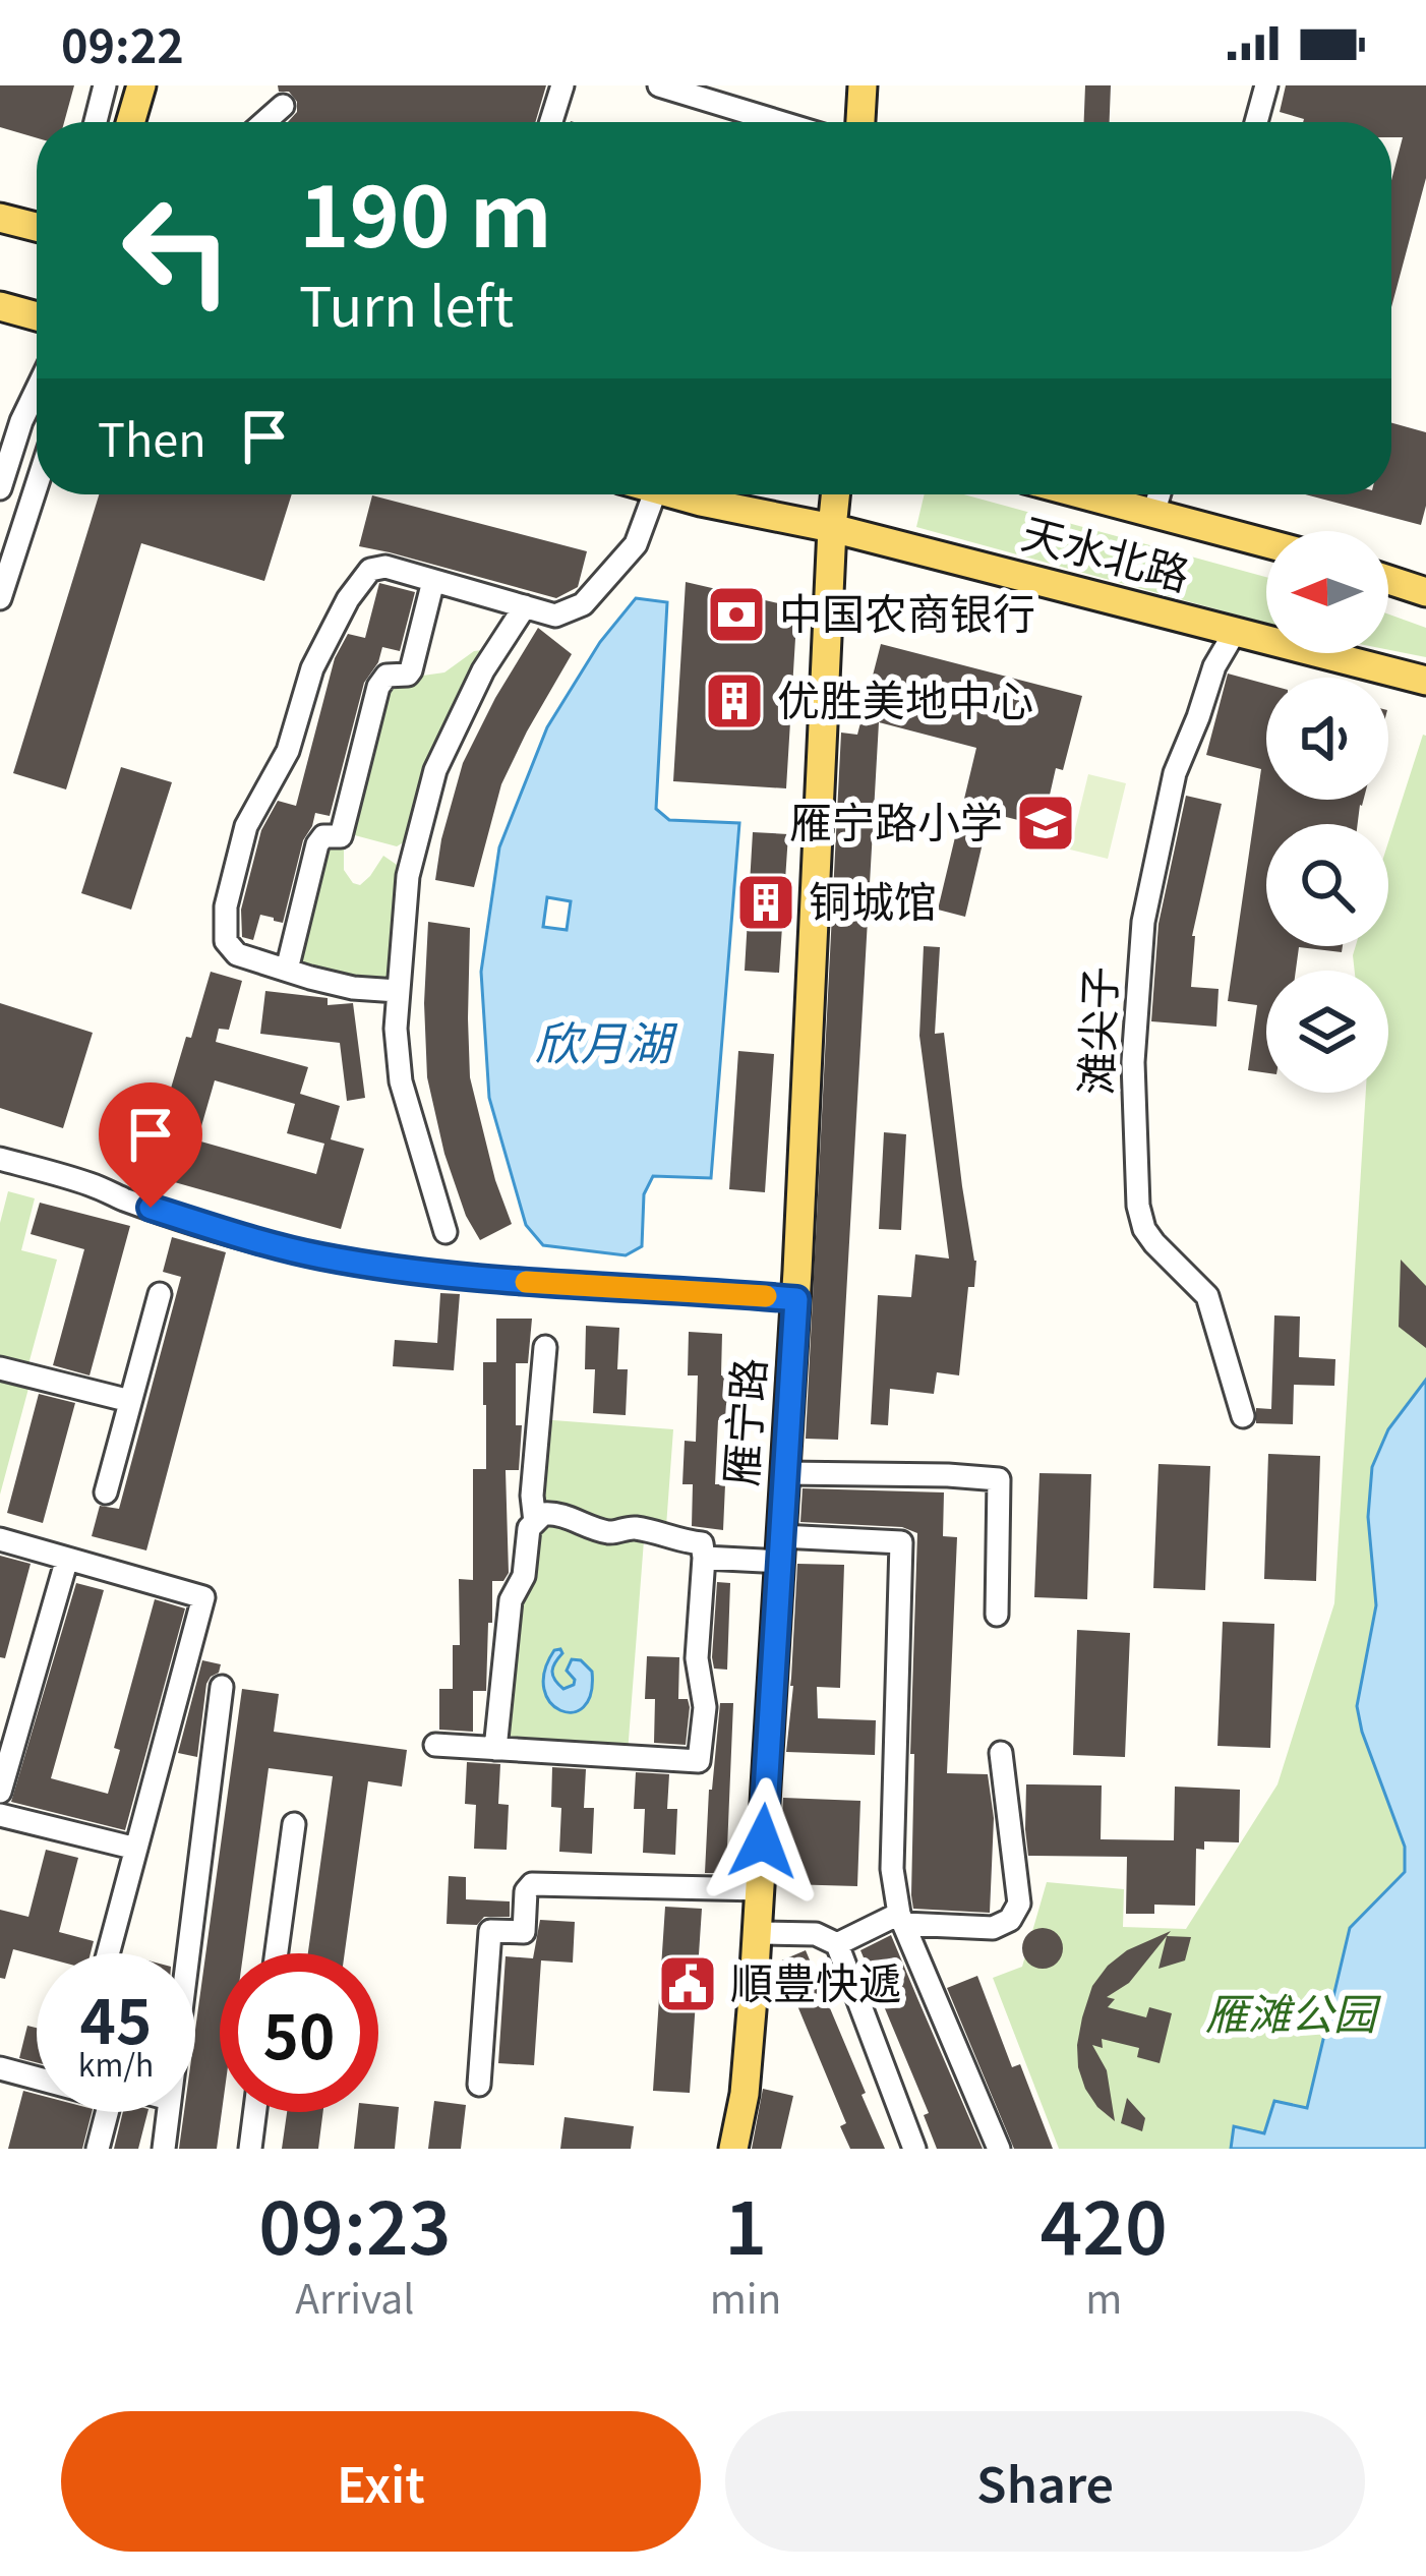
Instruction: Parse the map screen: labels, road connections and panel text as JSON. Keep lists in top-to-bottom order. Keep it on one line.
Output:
{"streets":{"main road":["天水北路","雁宁路"],"street":["滩尖子"]},"crossings":[["天水北路","滩尖子"],["天水北路","雁宁路"]],"water":["欣月湖"],"parks":["雁滩公园"],"places":{"bank":["中国农商银行"],"building":["优胜美地中心","铜城馆"],"school or university":["雁宁路小学"],"public building":["順豊快遞"]},"north":"left","page":{"status":"09:22","turn":["190 m","Turn left"],"then":"Then","speed":"45 km/h","limit":"50","eta":["09:23","Arrival","1","min","420","m"],"buttons":["Exit","Share"]}}
